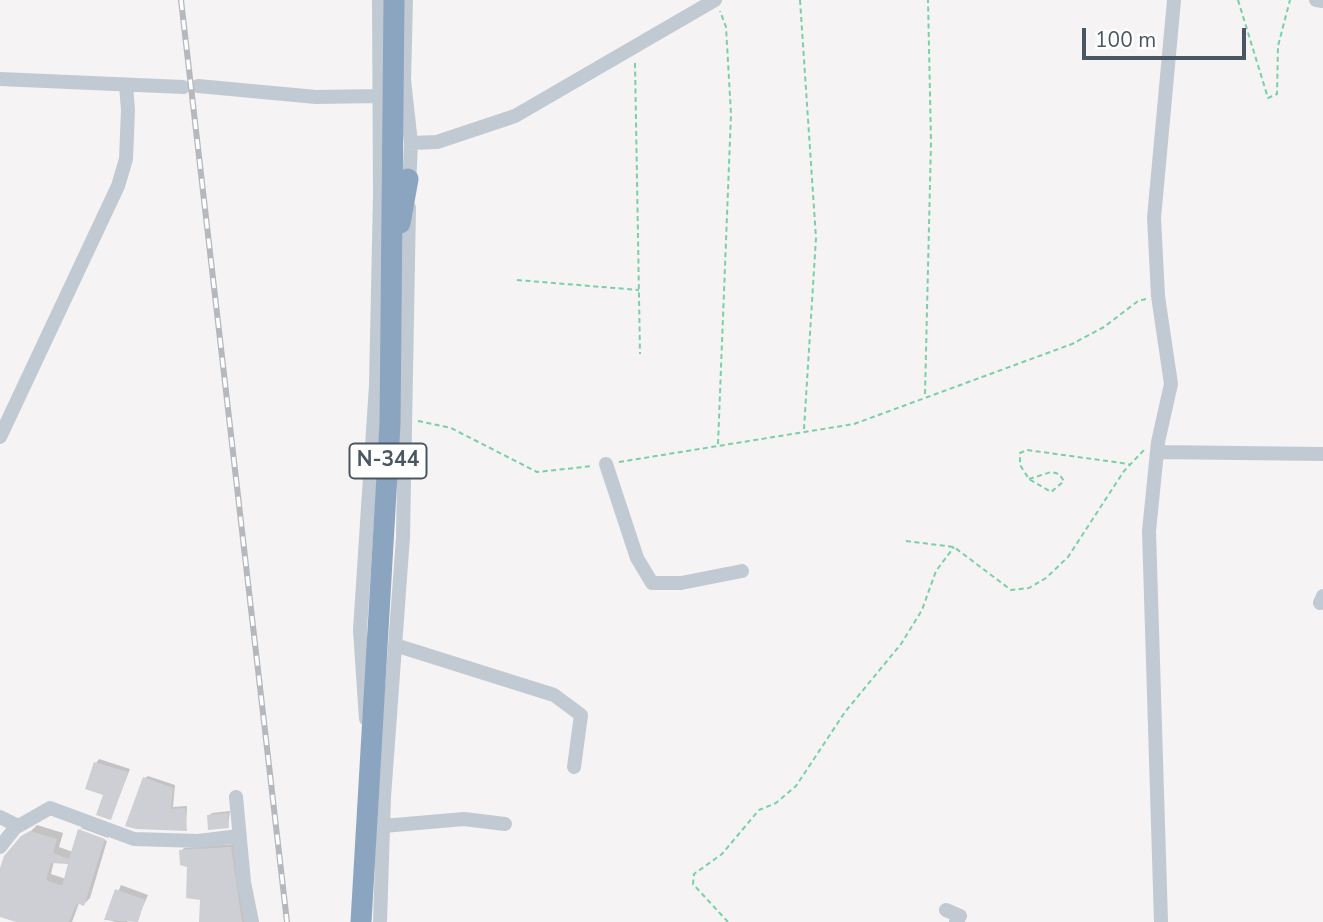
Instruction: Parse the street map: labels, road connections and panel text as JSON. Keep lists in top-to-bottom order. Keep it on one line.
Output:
{"streets":{"highway":["N-344"]},"scale_bar":"100 m"}
